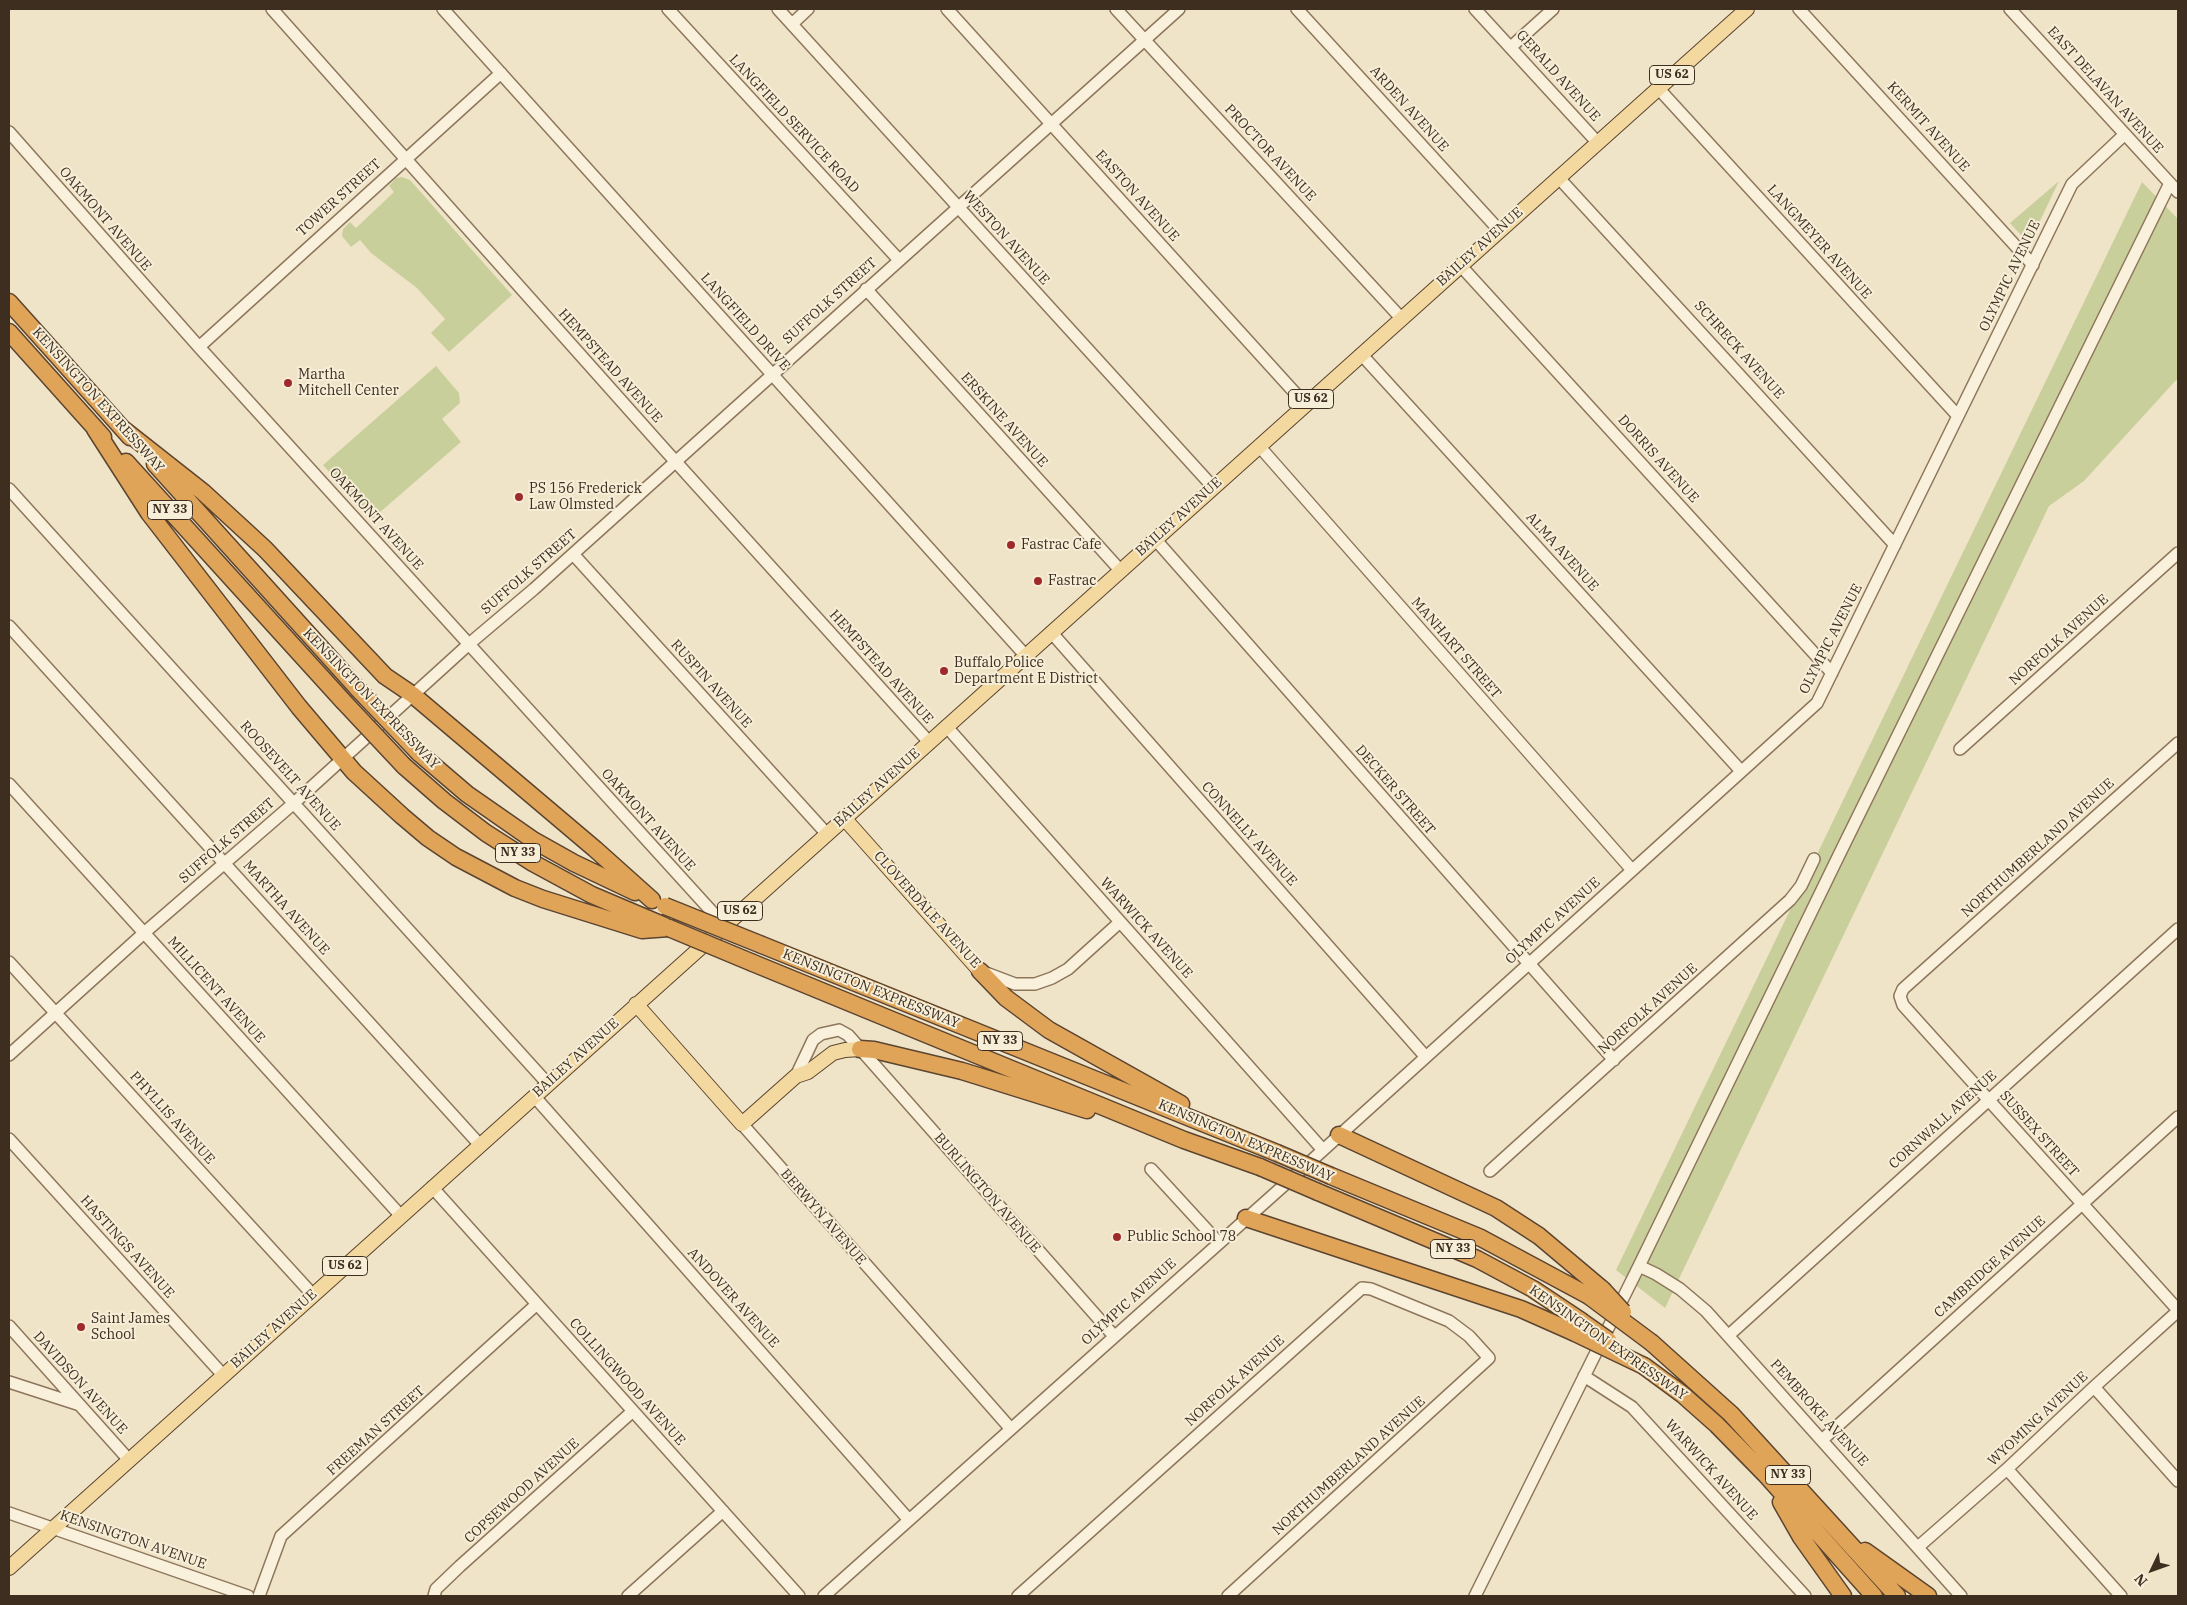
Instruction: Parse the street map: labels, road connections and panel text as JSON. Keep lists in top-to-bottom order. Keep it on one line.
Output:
{"streets":{"highway":["KENSINGTON EXPRESSWAY","NY 33"],"main road":["US 62","BAILEY AVENUE","CLOVERDALE AVENUE","BURLINGTON AVENUE","BERWYN AVENUE"],"street":["GERALD AVENUE","EAST DELAVAN AVENUE","ARDEN AVENUE","LANGFIELD SERVICE ROAD","KERMIT AVENUE","PROCTOR AVENUE","EASTON AVENUE","TOWER STREET","OAKMONT AVENUE","WESTON AVENUE","LANGMEYER AVENUE","OLYMPIC AVENUE","SUFFOLK STREET","LANGFIELD DRIVE","SCHRECK AVENUE","HEMPSTEAD AVENUE","ERSKINE AVENUE","DORRIS AVENUE","ALMA AVENUE","NORFOLK AVENUE","MANHART STREET","RUSPIN AVENUE","ROOSEVELT AVENUE","DECKER STREET","CONNELLY AVENUE","NORTHUMBERLAND AVENUE","MARTHA AVENUE","WARWICK AVENUE","MILLICENT AVENUE","PHYLLIS AVENUE","CORNWALL AVENUE","SUSSEX STREET","HASTINGS AVENUE","CAMBRIDGE AVENUE","ANDOVER AVENUE","COLLINGWOOD AVENUE","DAVIDSON AVENUE","PEMBROKE AVENUE","WYOMING AVENUE","FREEMAN STREET","COPSEWOOD AVENUE","KENSINGTON AVENUE"]},"crossings":[["GERALD AVENUE","BAILEY AVENUE"],["EAST DELAVAN AVENUE","OLYMPIC AVENUE"],["ARDEN AVENUE","BAILEY AVENUE"],["LANGFIELD SERVICE ROAD","SUFFOLK STREET"],["KERMIT AVENUE","OLYMPIC AVENUE"],["PROCTOR AVENUE","BAILEY AVENUE"],["PROCTOR AVENUE","SUFFOLK STREET"],["EASTON AVENUE","BAILEY AVENUE"],["EASTON AVENUE","SUFFOLK STREET"],["TOWER STREET","OAKMONT AVENUE"],["TOWER STREET","LANGFIELD DRIVE"],["TOWER STREET","HEMPSTEAD AVENUE"],["OAKMONT AVENUE","BAILEY AVENUE"],["OAKMONT AVENUE","SUFFOLK STREET"],["WESTON AVENUE","BAILEY AVENUE"],["WESTON AVENUE","SUFFOLK STREET"],["LANGMEYER AVENUE","BAILEY AVENUE"],["LANGMEYER AVENUE","OLYMPIC AVENUE"],["BAILEY AVENUE","LANGFIELD DRIVE"],["BAILEY AVENUE","SCHRECK AVENUE"],["BAILEY AVENUE","HEMPSTEAD AVENUE"],["BAILEY AVENUE","ERSKINE AVENUE"],["BAILEY AVENUE","DORRIS AVENUE"],["BAILEY AVENUE","ALMA AVENUE"],["BAILEY AVENUE","MANHART STREET"],["BAILEY AVENUE","RUSPIN AVENUE"],["BAILEY AVENUE","ROOSEVELT AVENUE"],["BAILEY AVENUE","DECKER STREET"],["BAILEY AVENUE","CONNELLY AVENUE"],["BAILEY AVENUE","MARTHA AVENUE"],["BAILEY AVENUE","CLOVERDALE AVENUE"],["BAILEY AVENUE","WARWICK AVENUE"],["BAILEY AVENUE","MILLICENT AVENUE"],["BAILEY AVENUE","PHYLLIS AVENUE"],["BAILEY AVENUE","BERWYN AVENUE"],["BAILEY AVENUE","HASTINGS AVENUE"],["BAILEY AVENUE","ANDOVER AVENUE"],["BAILEY AVENUE","COLLINGWOOD AVENUE"],["BAILEY AVENUE","DAVIDSON AVENUE"],["BAILEY AVENUE","KENSINGTON AVENUE"],["OLYMPIC AVENUE","SCHRECK AVENUE"],["OLYMPIC AVENUE","DORRIS AVENUE"],["OLYMPIC AVENUE","ALMA AVENUE"],["OLYMPIC AVENUE","MANHART STREET"],["OLYMPIC AVENUE","DECKER STREET"],["OLYMPIC AVENUE","CONNELLY AVENUE"],["OLYMPIC AVENUE","WARWICK AVENUE"],["OLYMPIC AVENUE","BURLINGTON AVENUE"],["OLYMPIC AVENUE","BERWYN AVENUE"],["OLYMPIC AVENUE","ANDOVER AVENUE"],["SUFFOLK STREET","LANGFIELD DRIVE"],["SUFFOLK STREET","HEMPSTEAD AVENUE"],["SUFFOLK STREET","ERSKINE AVENUE"],["SUFFOLK STREET","RUSPIN AVENUE"],["SUFFOLK STREET","ROOSEVELT AVENUE"],["SUFFOLK STREET","MARTHA AVENUE"],["SUFFOLK STREET","MILLICENT AVENUE"],["SUFFOLK STREET","PHYLLIS AVENUE"],["NORFOLK AVENUE","DECKER STREET"],["NORFOLK AVENUE","NORTHUMBERLAND AVENUE"],["NORTHUMBERLAND AVENUE","SUSSEX STREET"],["CLOVERDALE AVENUE","WARWICK AVENUE"],["CORNWALL AVENUE","SUSSEX STREET"],["CORNWALL AVENUE","PEMBROKE AVENUE"],["SUSSEX STREET","CAMBRIDGE AVENUE"],["SUSSEX STREET","WYOMING AVENUE"],["BURLINGTON AVENUE","BERWYN AVENUE"],["CAMBRIDGE AVENUE","PEMBROKE AVENUE"],["COLLINGWOOD AVENUE","FREEMAN STREET"],["COLLINGWOOD AVENUE","COPSEWOOD AVENUE"],["PEMBROKE AVENUE","WYOMING AVENUE"]],"places":["Martha Mitchell Center","PS 156 Frederick Law Olmsted","Fastrac Cafe","Fastrac","Buffalo Police Department E District","Public School 78","Saint James School"],"north":"bottom left"}
